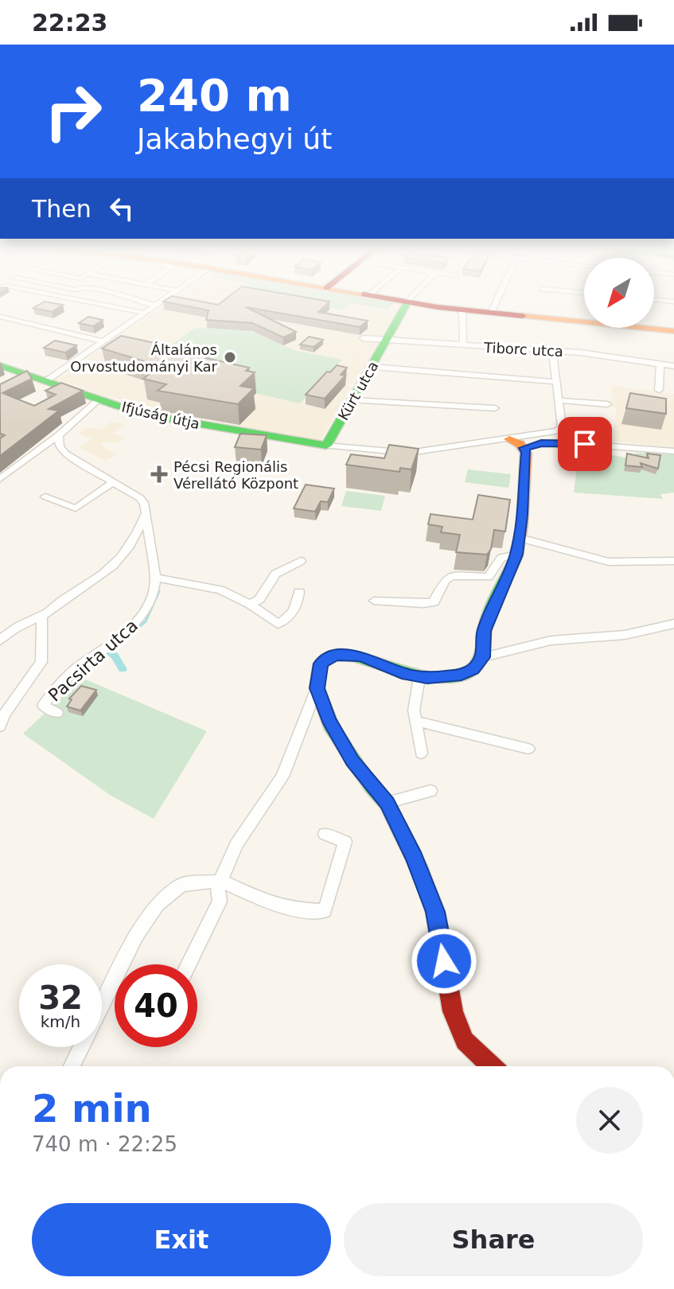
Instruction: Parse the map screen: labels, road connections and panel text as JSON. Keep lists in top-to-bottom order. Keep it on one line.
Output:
{"streets":{"street":["Tiborc utca","Kürt utca","Ifjúság útja","Pacsirta utca"]},"crossings":[["Tiborc utca","Kürt utca"],["Kürt utca","Ifjúság útja"]],"places":{"other":["Általános Orvostudományi Kar"],"health":["Pécsi Regionális Vérellátó Központ"]},"north":"bottom left","page":{"status":"22:23","turn":["240 m","Jakabhegyi út"],"then":"Then","speed":"32 km/h","limit":"40","heading":["2 min","740 m · 22:25"],"buttons":["Exit","Share"]}}
